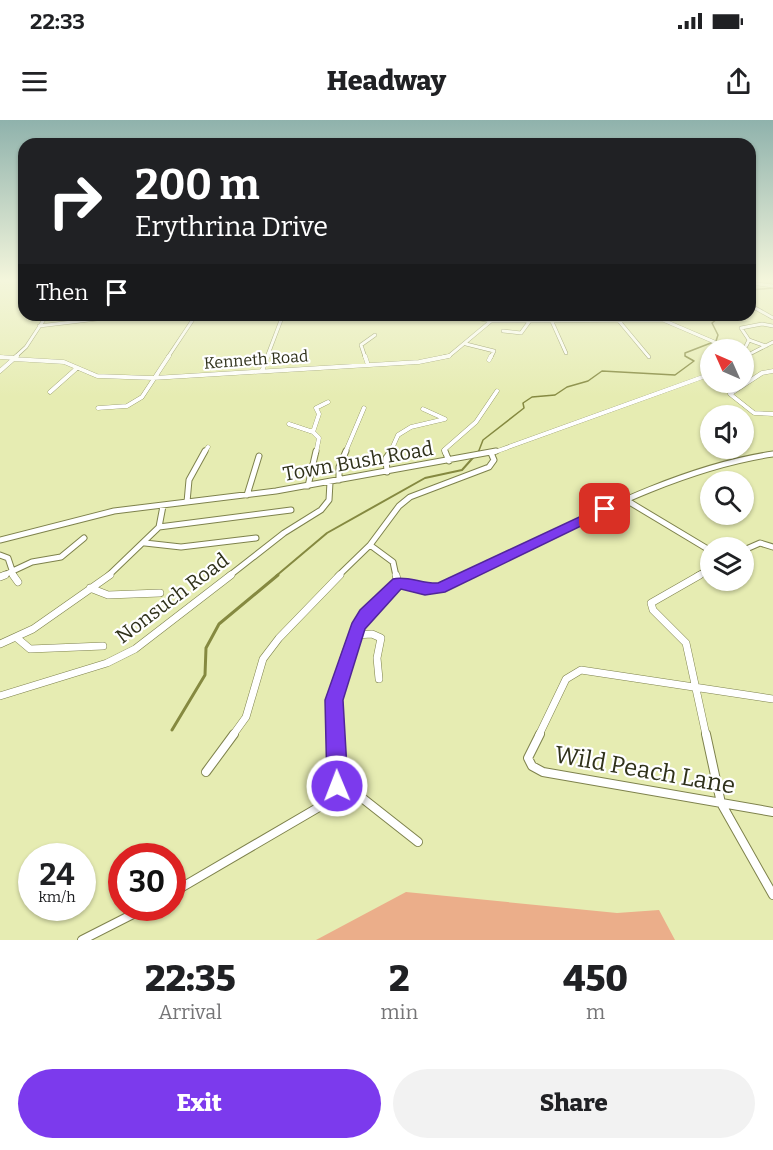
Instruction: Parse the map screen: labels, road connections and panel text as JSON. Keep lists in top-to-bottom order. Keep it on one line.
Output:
{"streets":{"street":["Kenneth Road","Town Bush Road","Nonsuch Road","Wild Peach Lane"]},"crossings":[["Town Bush Road","Nonsuch Road"]],"north":"top left","page":{"status":"22:33","header":"Headway","turn":["200 m","Erythrina Drive"],"then":"Then","speed":"24 km/h","limit":"30","eta":["22:35","Arrival","2","min","450","m"],"buttons":["Exit","Share"]}}
